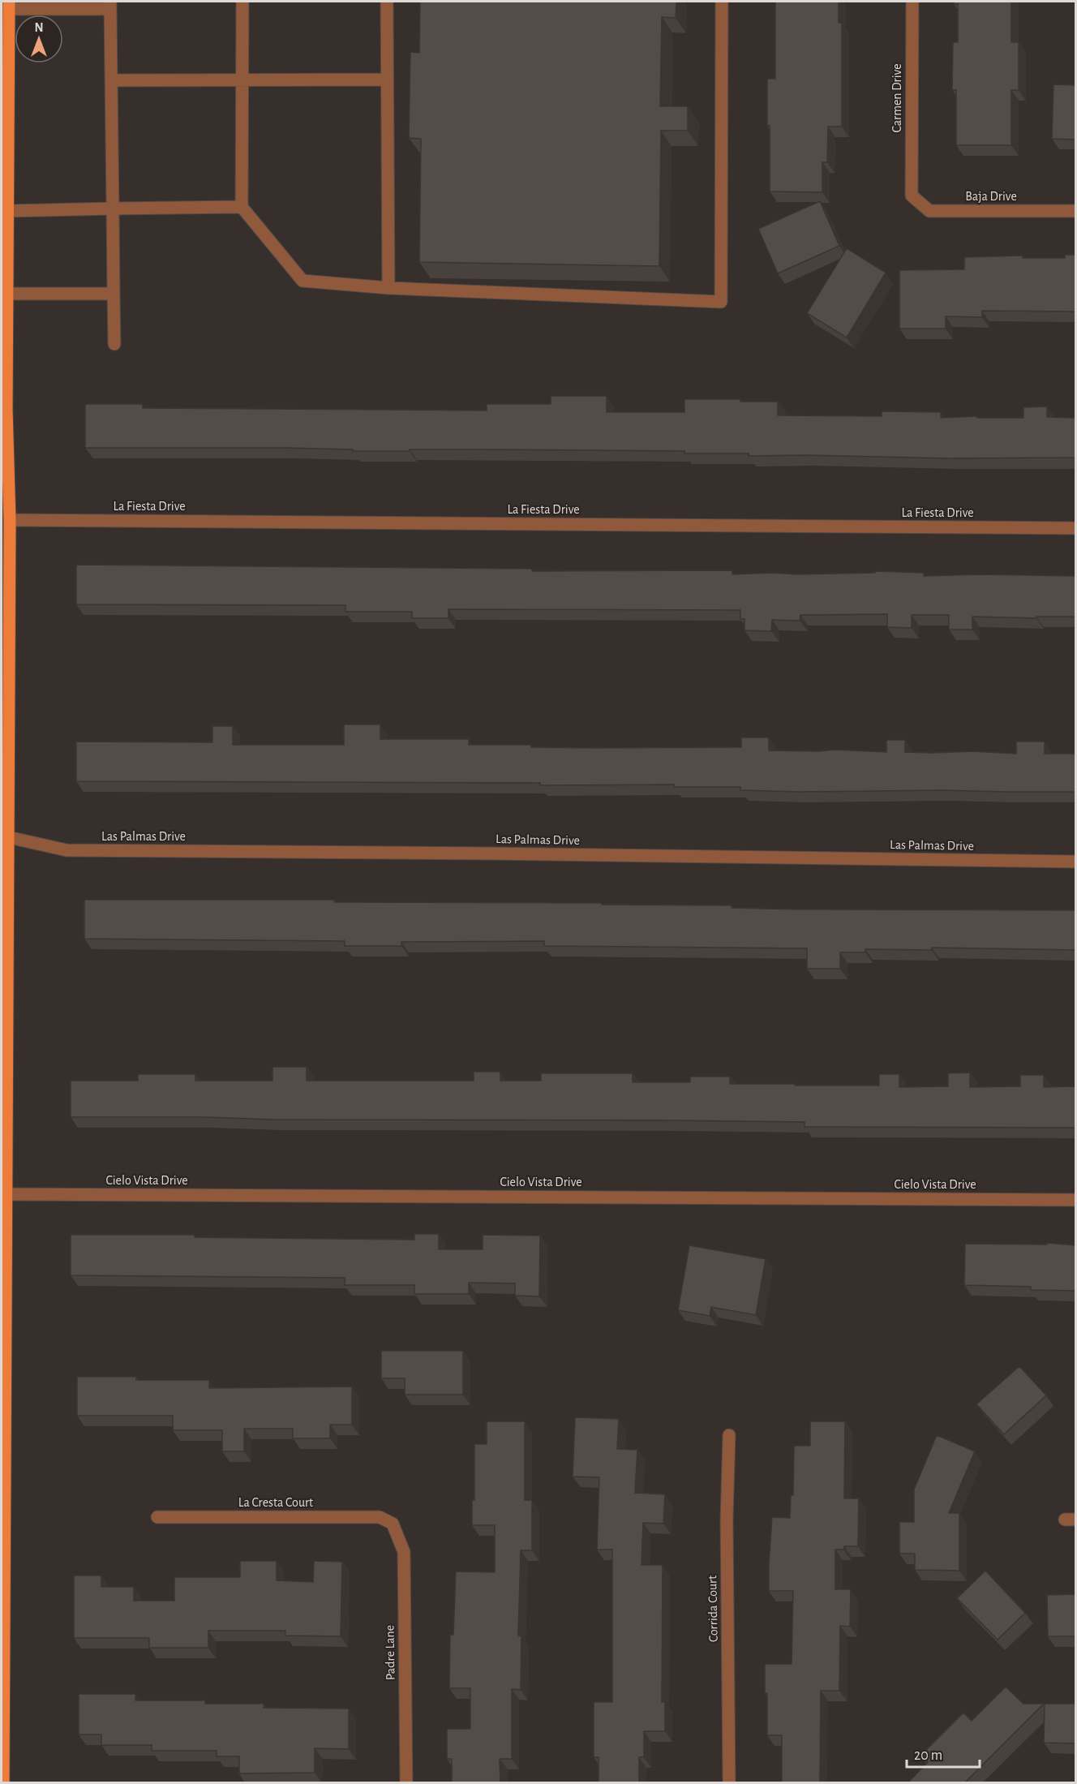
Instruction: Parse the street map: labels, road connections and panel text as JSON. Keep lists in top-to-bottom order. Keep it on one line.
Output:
{"streets":{"street":["Carmen Drive","Baja Drive","La Fiesta Drive","Las Palmas Drive","Cielo Vista Drive","La Cresta Court","Corrida Court","Padre Lane"]},"crossings":[["Carmen Drive","Baja Drive"],["La Cresta Court","Padre Lane"]],"scale_bar":"20 m","north":"top"}
